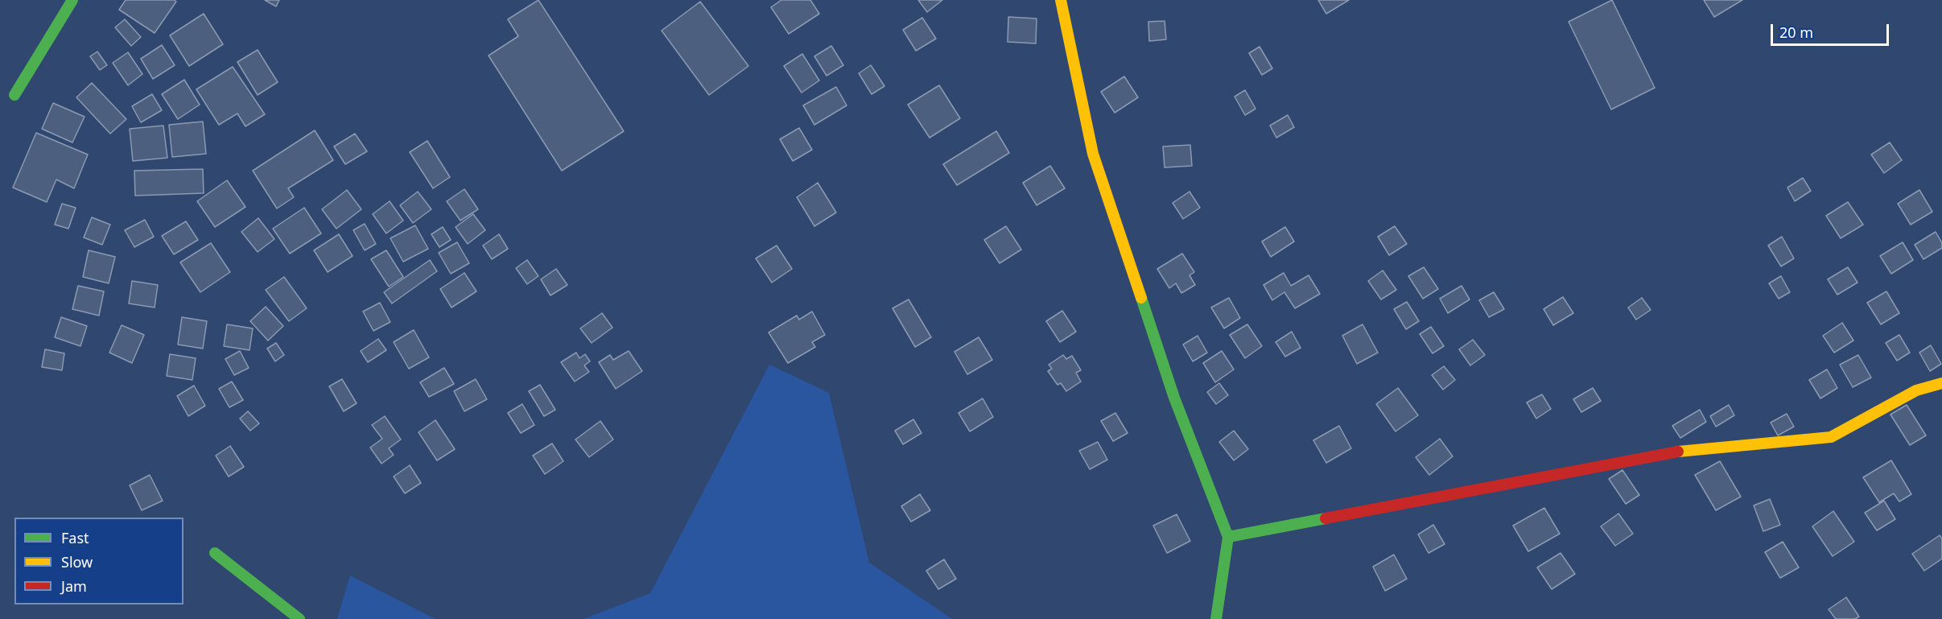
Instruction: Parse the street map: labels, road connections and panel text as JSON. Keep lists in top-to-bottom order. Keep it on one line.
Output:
{"legend":["Fast","Slow","Jam"],"scale_bar":"20 m"}
